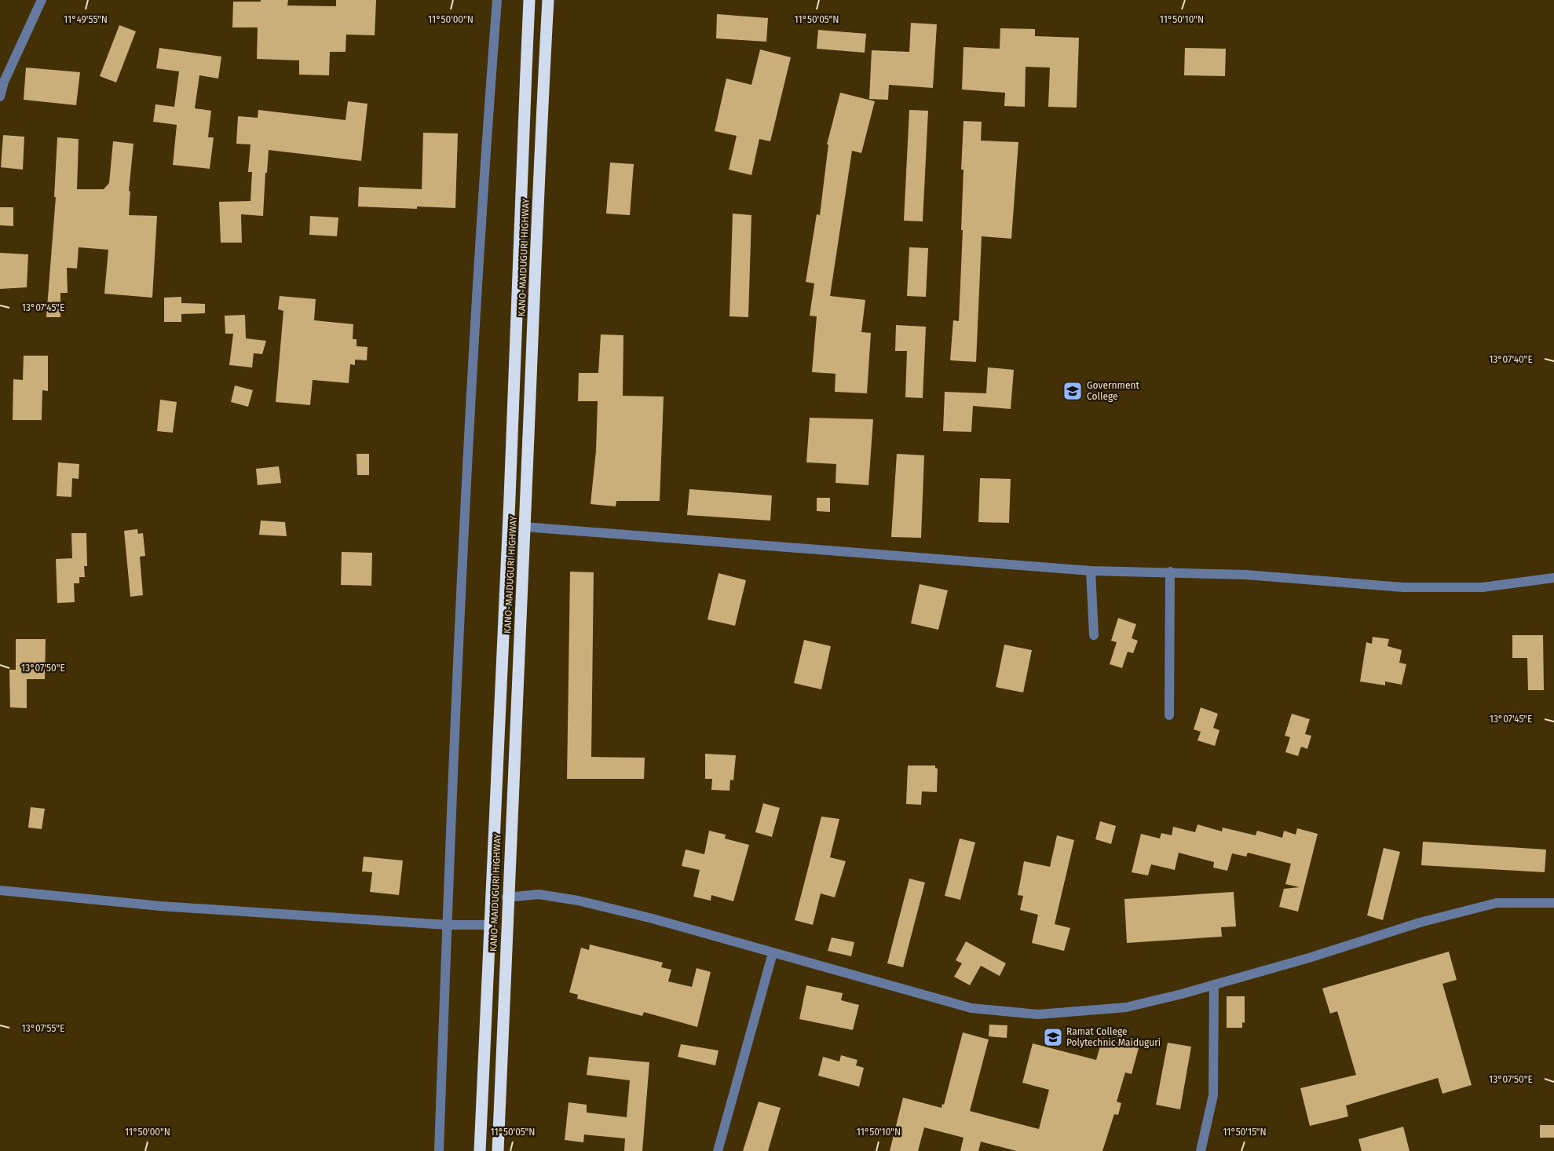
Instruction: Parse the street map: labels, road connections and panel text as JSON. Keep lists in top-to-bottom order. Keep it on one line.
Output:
{"streets":{"highway":["KANO-MAIDUGURI HIGHWAY"]},"places":{"school or university":["Government College","Ramat College Polytechnic Maiduguri"]},"coordinates":["11°49'55\"N","11°50'00\"N","11°50'05\"N","11°50'10\"N","13°07'45\"E","13°07'40\"E","13°07'50\"E","13°07'55\"E","11°50'15\"N"]}
